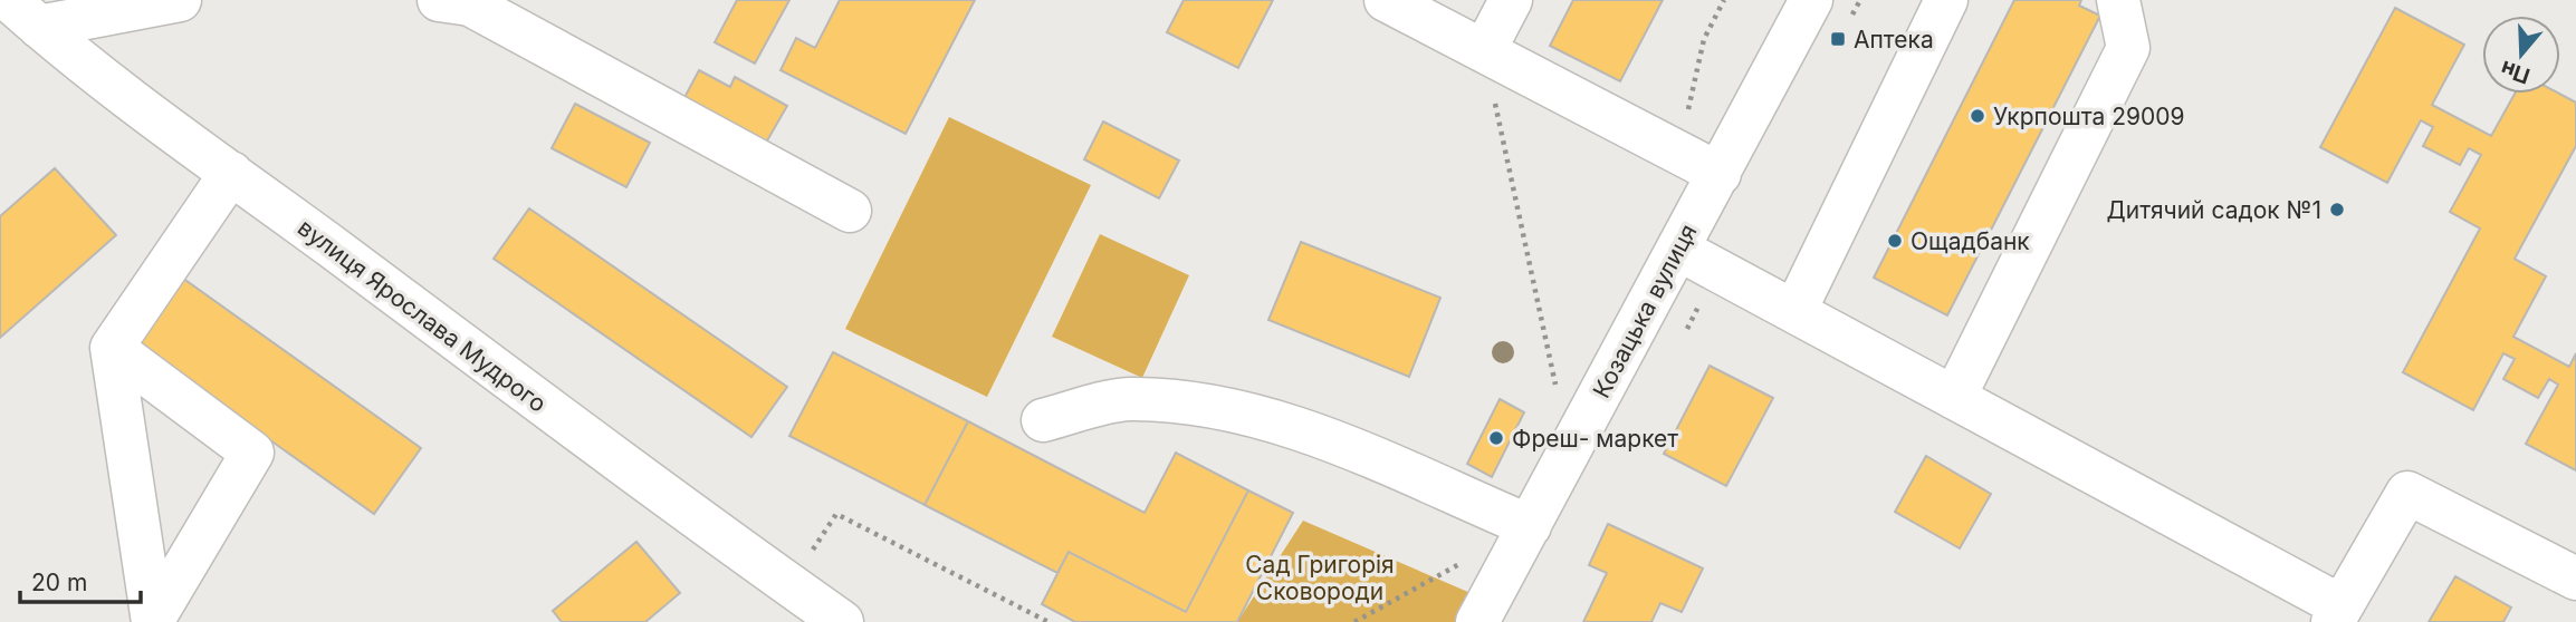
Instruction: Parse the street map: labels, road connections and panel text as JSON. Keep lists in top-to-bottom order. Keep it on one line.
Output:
{"streets":{"street":["Козацька вулиця","вулиця Ярослава Мудрого"]},"parks":["Сад Григорія Сковороди"],"places":{"transit":["Аптека"],"other":["Укрпошта 29009","Дитячий садок №1","Ощадбанк","Фреш- маркет"]},"scale_bar":"20 m","north":"bottom"}
